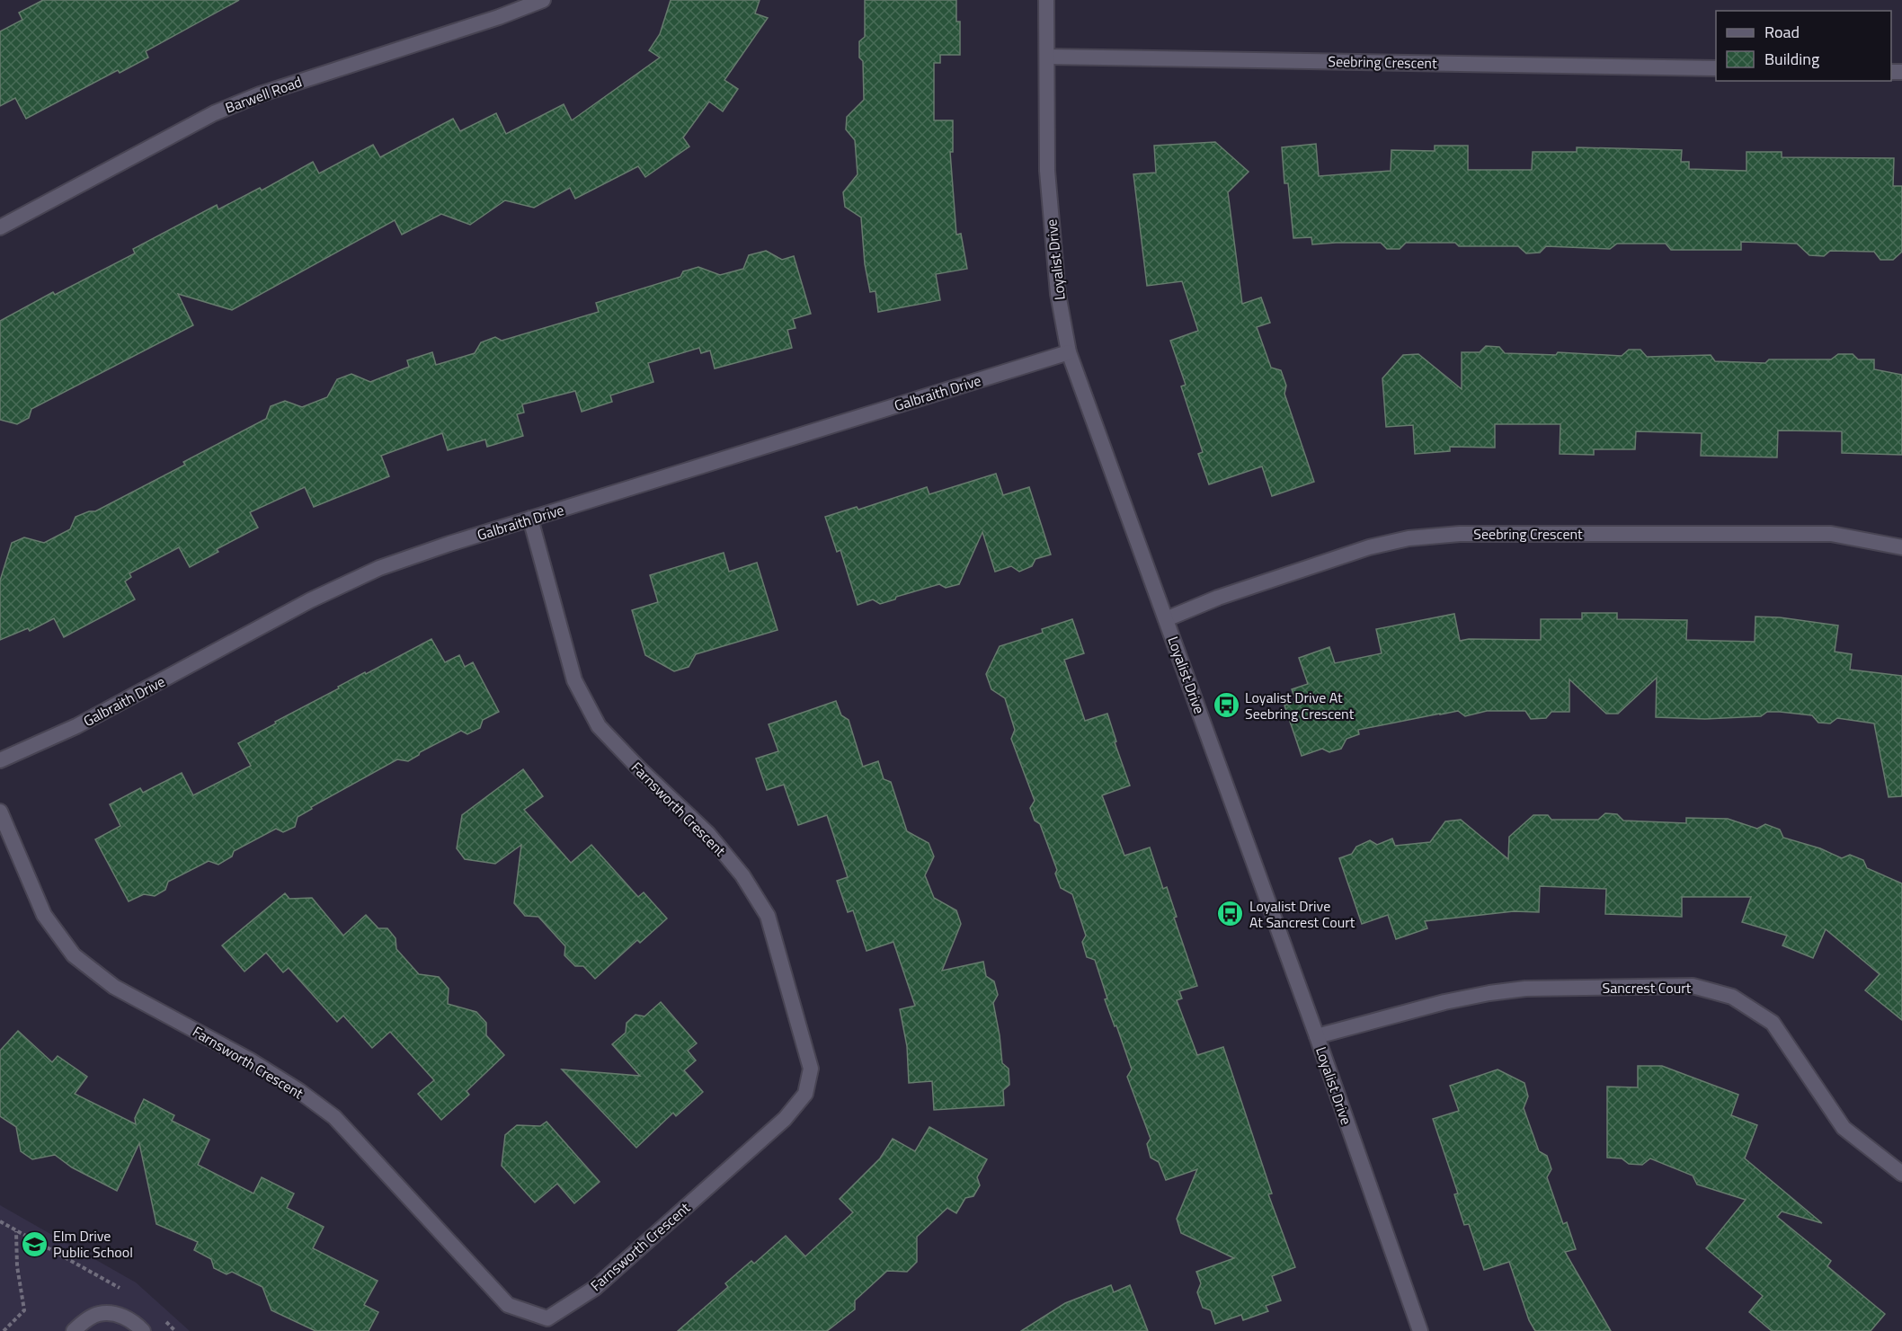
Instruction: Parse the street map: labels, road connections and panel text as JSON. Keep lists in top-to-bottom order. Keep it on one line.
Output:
{"streets":{"street":["Seebring Crescent","Barwell Road","Loyalist Drive","Galbraith Drive","Farnsworth Crescent","Sancrest Court"]},"crossings":[["Seebring Crescent","Loyalist Drive"],["Loyalist Drive","Galbraith Drive"],["Loyalist Drive","Sancrest Court"],["Galbraith Drive","Farnsworth Crescent"]],"places":{"bus stop":["Loyalist Drive At Seebring Crescent","Loyalist Drive At Sancrest Court"],"school or university":["Elm Drive Public School"]},"legend":["Road","Building"]}
